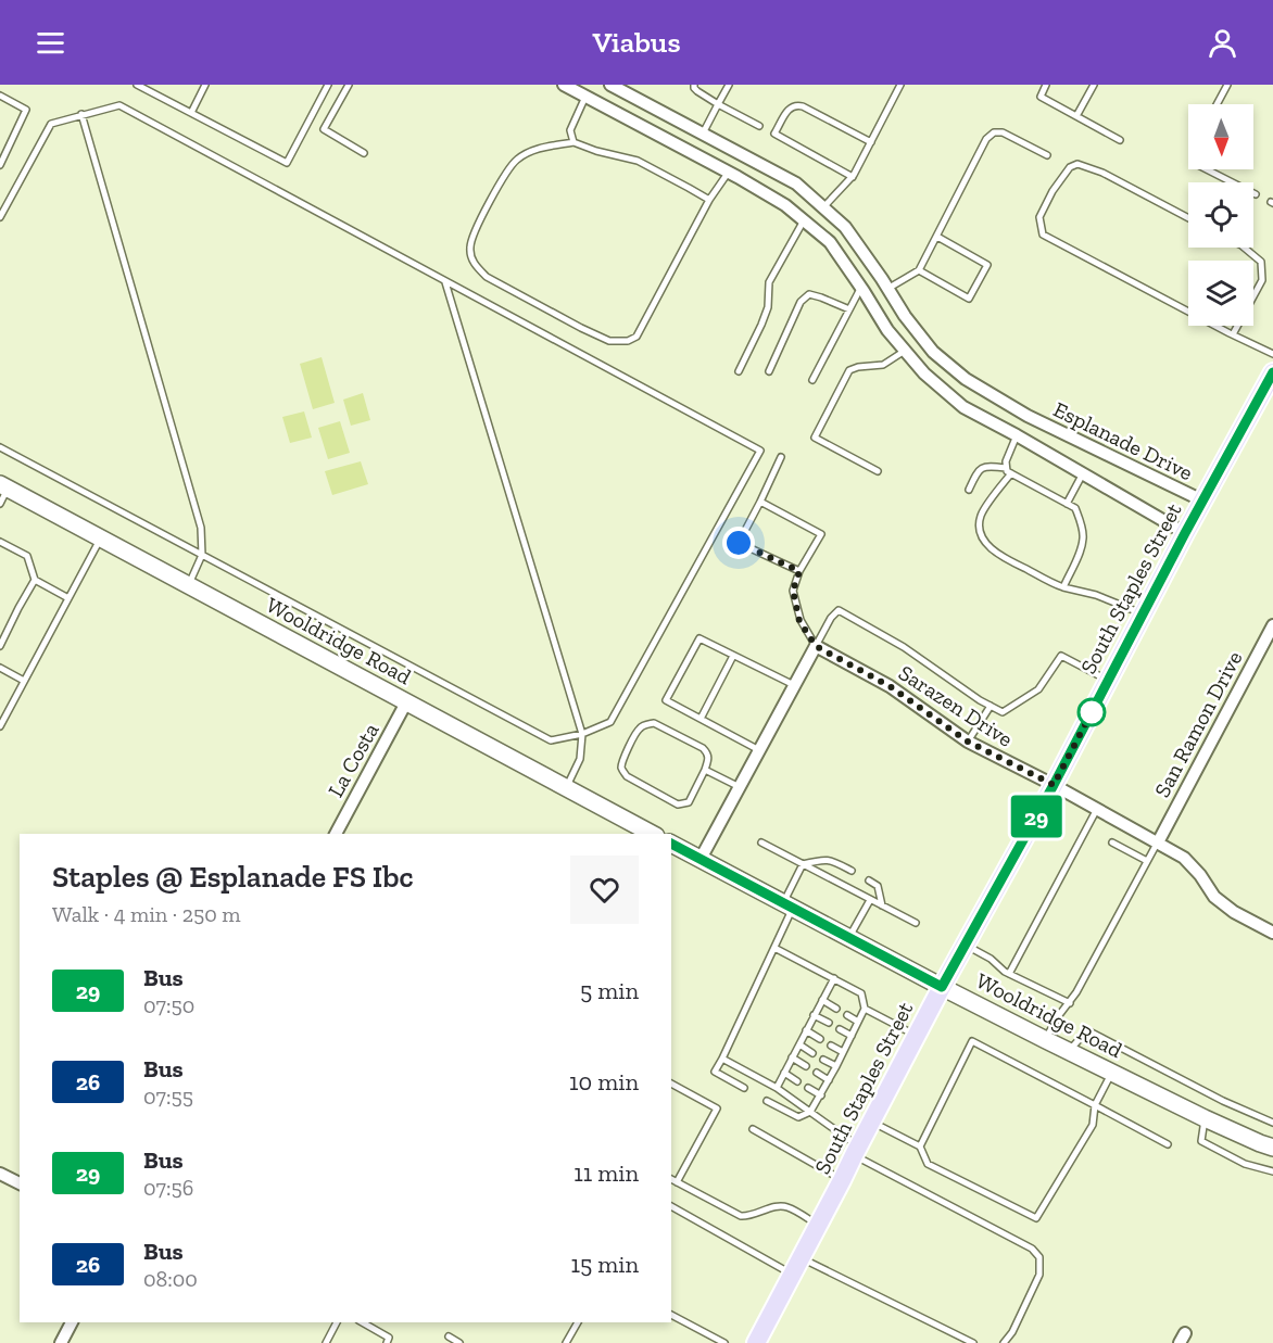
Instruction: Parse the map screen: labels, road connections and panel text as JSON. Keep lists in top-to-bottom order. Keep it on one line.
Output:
{"streets":{"main road":["South Staples Street","Wooldridge Road"],"street":["Esplanade Drive","Sarazen Drive","San Ramon Drive","La Costa"]},"crossings":[["Esplanade Drive","South Staples Street"],["South Staples Street","Wooldridge Road"],["South Staples Street","Sarazen Drive"],["Wooldridge Road","La Costa"],["Sarazen Drive","San Ramon Drive"]],"lines":["bus line 29"],"north":"bottom","page":{"header":"Viabus","on_map":"29","heading":["Staples @ Esplanade FS Ibc","Walk · 4 min · 250 m"],"list":[{"mark":"29","name":"Bus","note":"07:50","value":"5 min"},{"mark":"26","name":"Bus","note":"07:55","value":"10 min"},{"mark":"29","name":"Bus","note":"07:56","value":"11 min"},{"mark":"26","name":"Bus","note":"08:00","value":"15 min"}]}}
